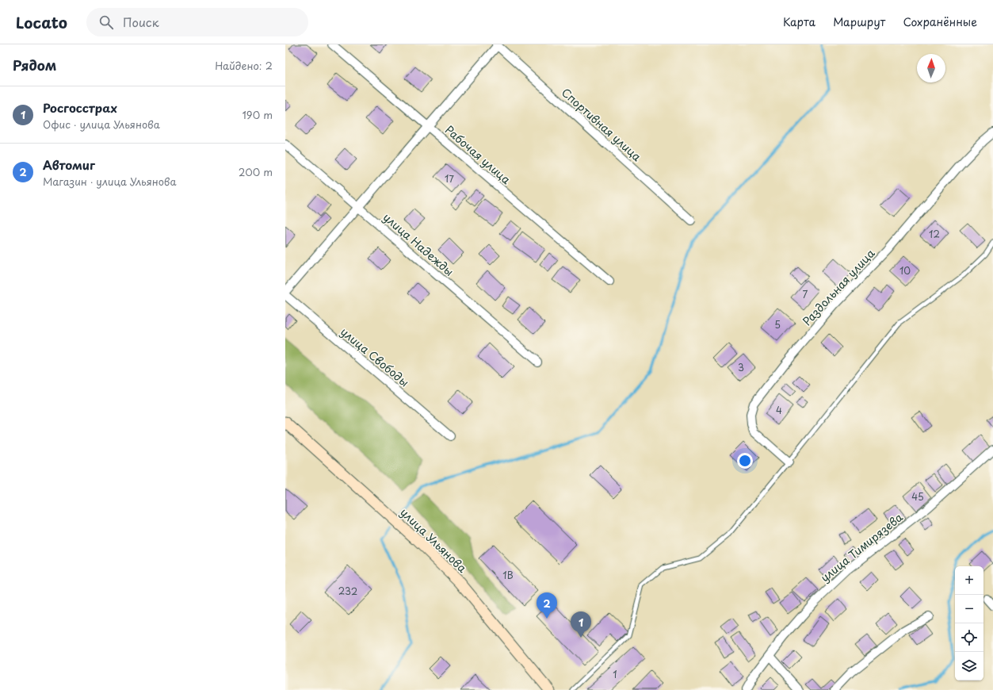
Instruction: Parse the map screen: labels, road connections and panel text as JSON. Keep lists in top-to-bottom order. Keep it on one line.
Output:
{"streets":{"main road":["улица Ульянова"],"street":["Спортивная улица","Рабочая улица","улица Надежды","Раздольная улица","улица Свободы","улица Тимирязева"]},"house_numbers":["17","12","10","7","5","3","4","45","1В","232","1"],"north":"top","page":{"header":"Locato","search":"Поиск","nav":["Карта","Маршрут","Сохранённые"],"heading":["Рядом","Найдено: 2"],"list":[{"mark":"1","name":"Росгосстрах","note":"Офис · улица Ульянова","value":"190 m"},{"mark":"2","name":"Автомиг","note":"Магазин · улица Ульянова","value":"200 m"}],"map_buttons":["+","−"],"pins":["2","1"]}}
